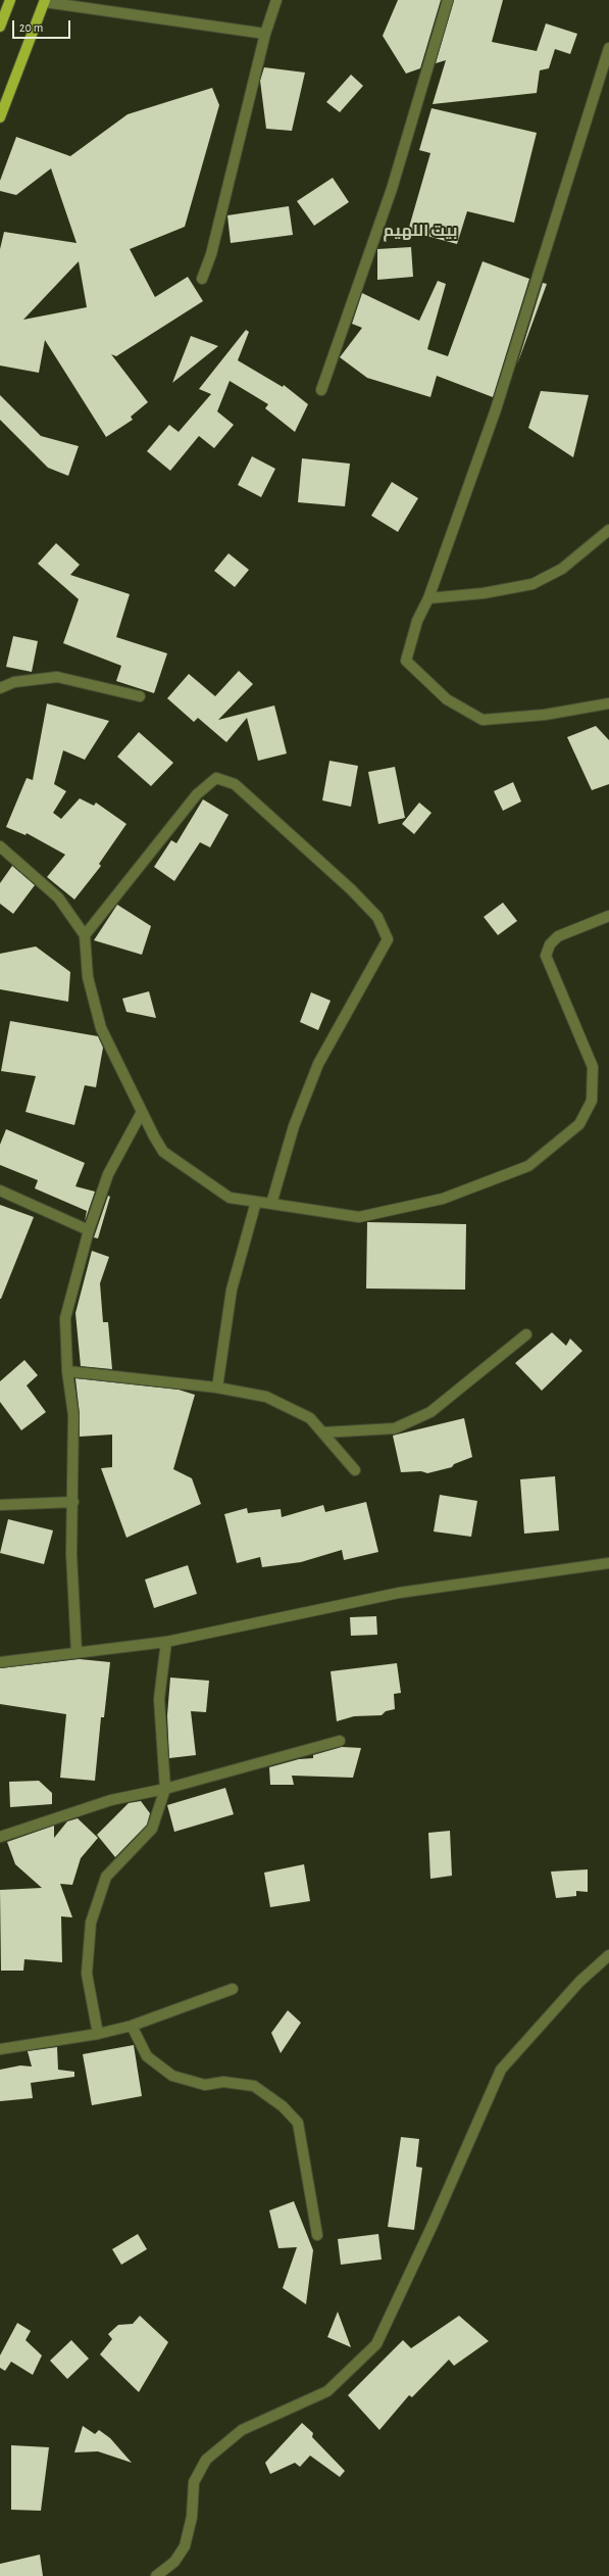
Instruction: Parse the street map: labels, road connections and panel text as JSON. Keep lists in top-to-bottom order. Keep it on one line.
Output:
{"districts":["بيت اللهيم"],"scale_bar":"20 m"}
